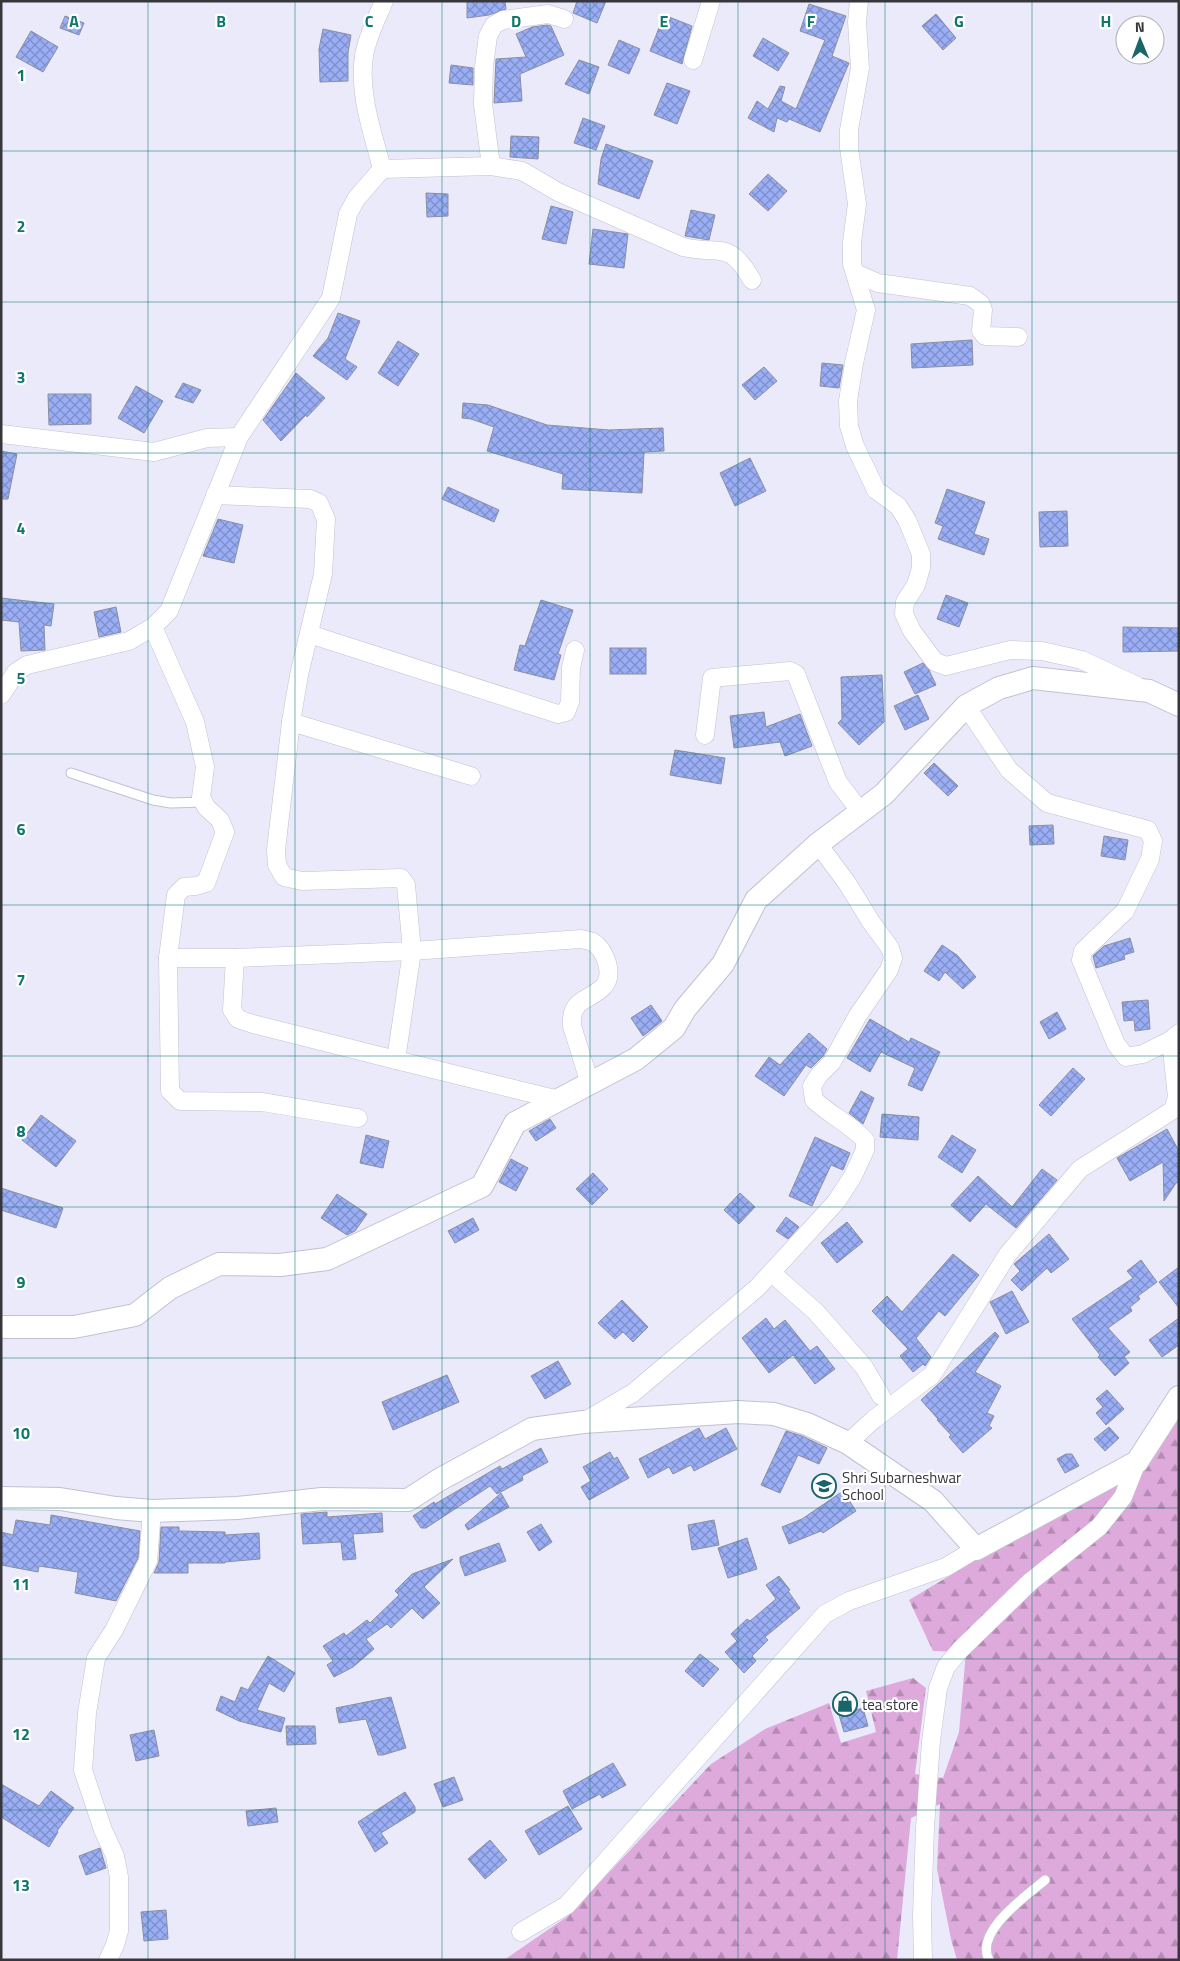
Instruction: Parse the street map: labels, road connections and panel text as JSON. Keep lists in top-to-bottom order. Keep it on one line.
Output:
{"places":{"school or university":["Shri Subarneshwar School"],"shop":["tea store"]},"north":"top","grid":{"columns":["A","B","C","D","E","F","G","H"],"rows":["1","2","3","4","5","6","7","8","9","10","11","12","13"]}}
